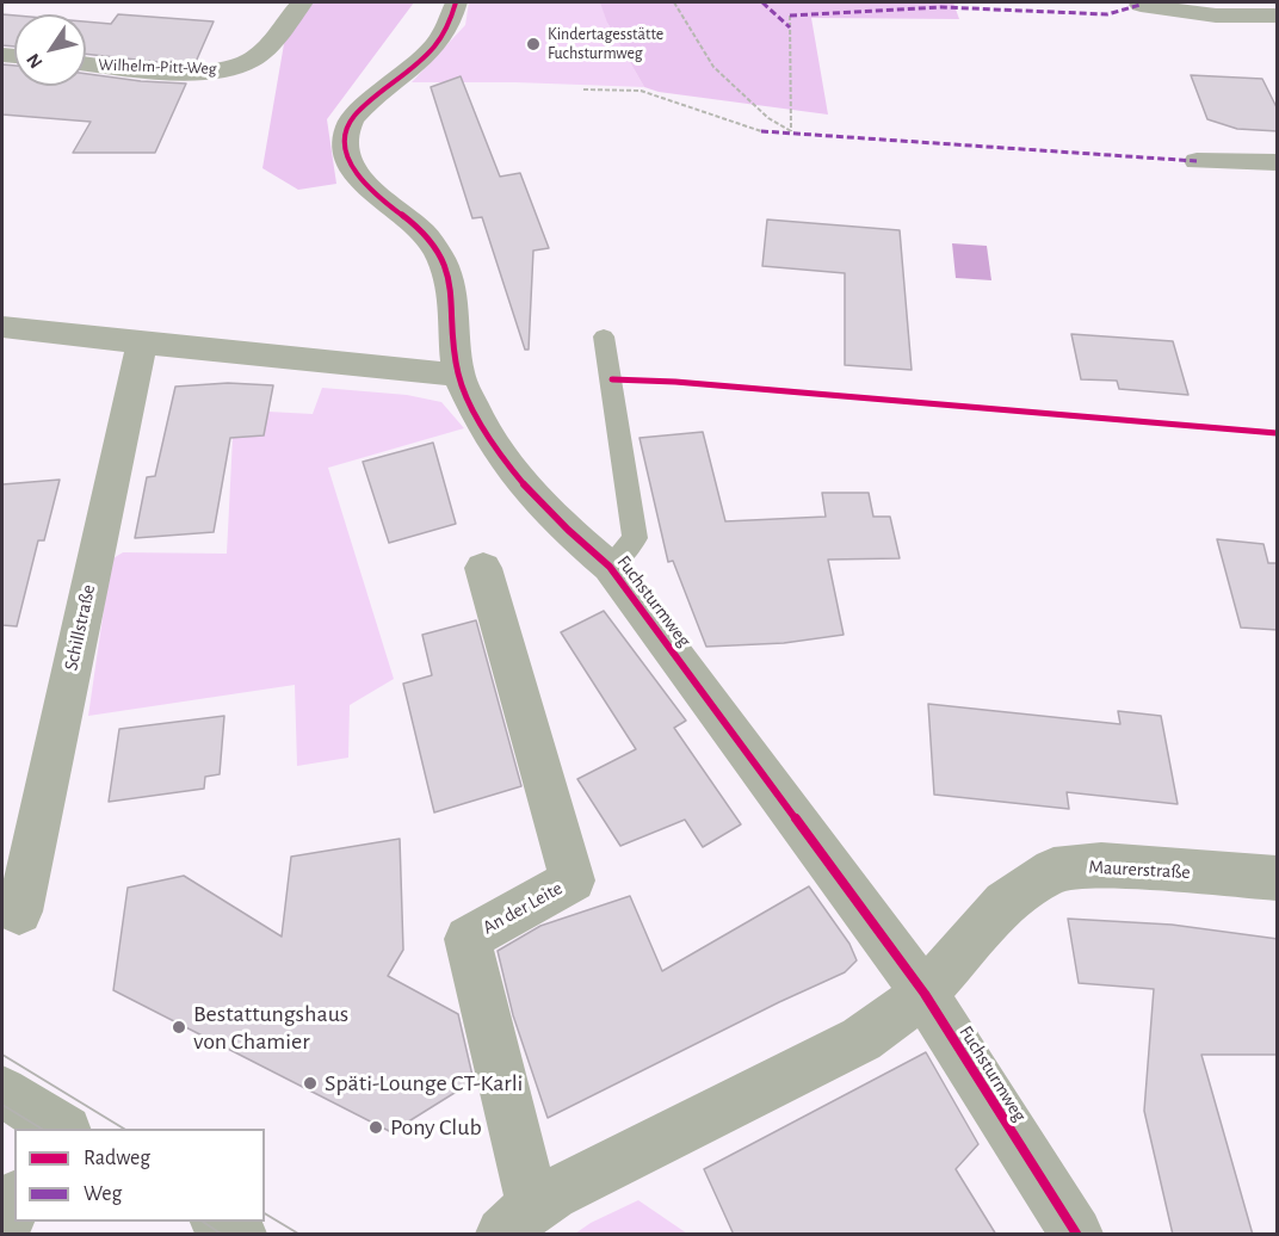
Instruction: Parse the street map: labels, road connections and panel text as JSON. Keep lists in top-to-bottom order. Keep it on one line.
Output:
{"streets":{"street":["Wilhelm-Pitt-Weg","Fuchsturmweg","Schillstraße","Maurerstraße","An der Leite"]},"crossings":[["Fuchsturmweg","Maurerstraße"],["Fuchsturmweg","An der Leite"],["Maurerstraße","An der Leite"]],"places":["Kindertagesstätte Fuchsturmweg","Bestattungshaus von Chamier","Späti-Lounge CT-Karli","Pony Club"],"legend":["Radweg","Weg"],"north":"bottom left"}
